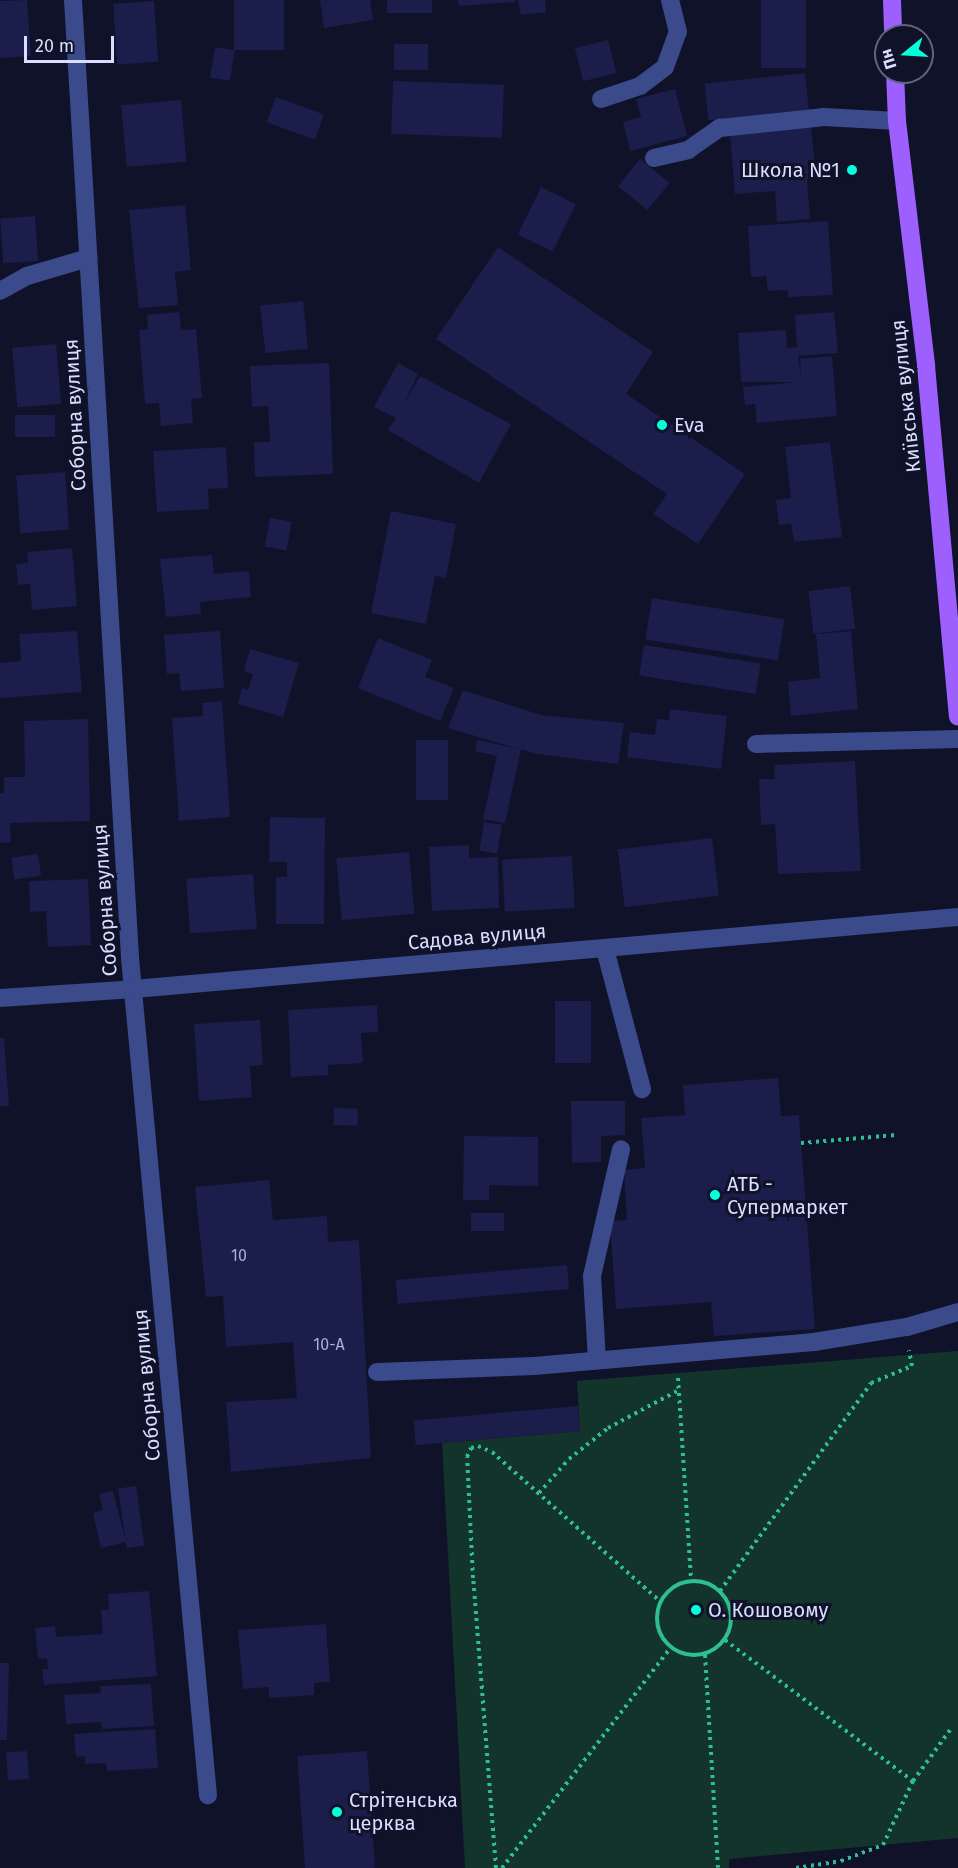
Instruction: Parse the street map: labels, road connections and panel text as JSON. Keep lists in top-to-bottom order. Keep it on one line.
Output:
{"streets":{"main road":["Київська вулиця"],"street":["Соборна вулиця","Садова вулиця"]},"crossings":[["Соборна вулиця","Садова вулиця"]],"places":["Школа №1","Eva","АТБ - Супермаркет","О. Кошовому","Стрітенська церква"],"house_numbers":["10","10-А"],"scale_bar":"20 m","north":"left"}
